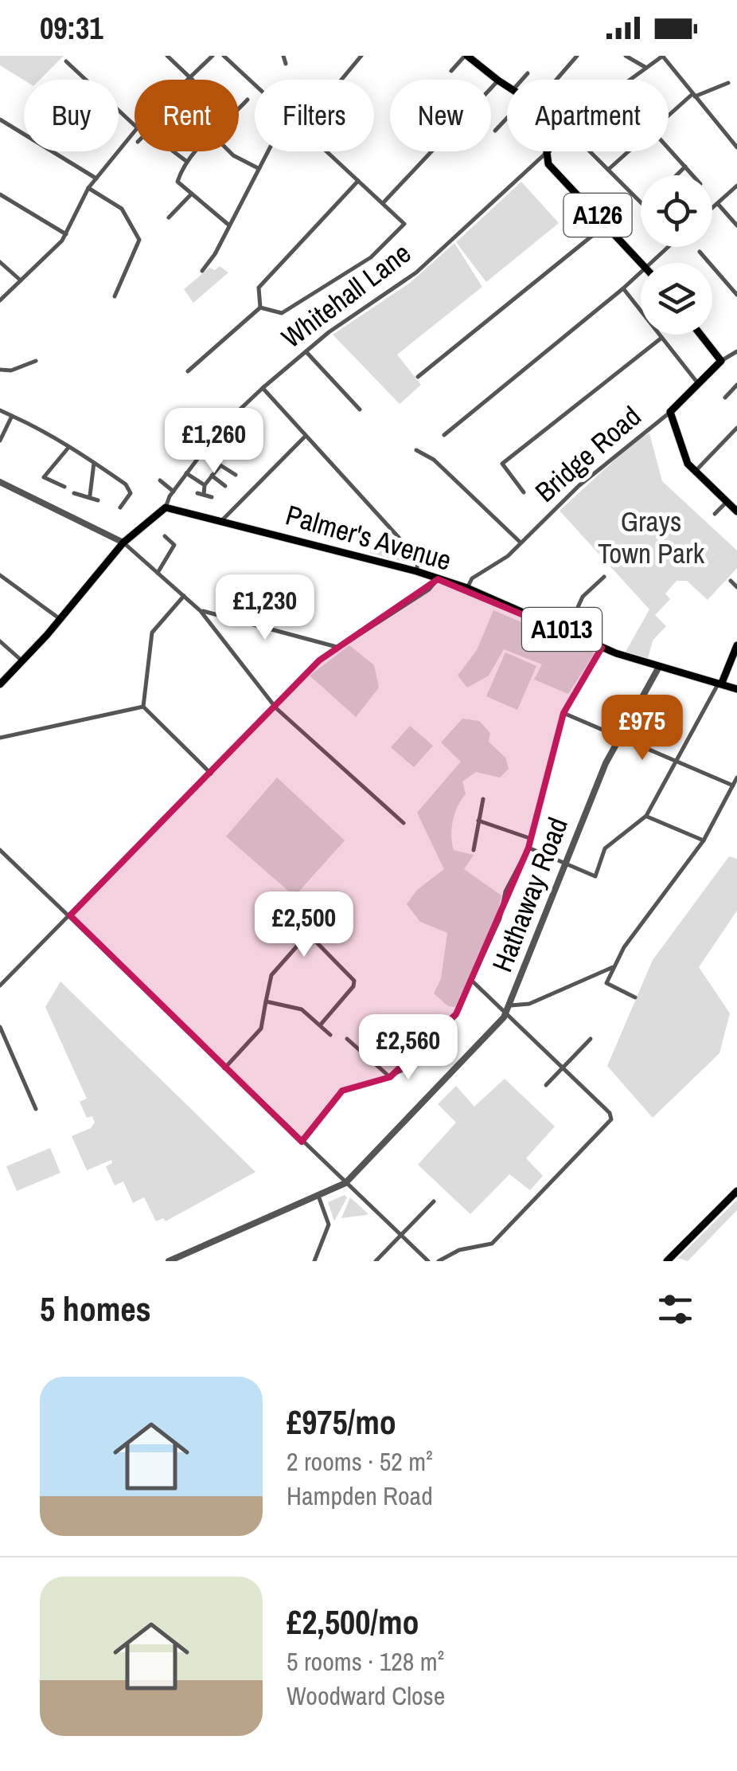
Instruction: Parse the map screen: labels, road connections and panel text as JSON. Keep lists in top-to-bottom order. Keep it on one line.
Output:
{"streets":{"main road":["A126","Bridge Road","Palmer's Avenue","A1013"],"street":["Whitehall Lane","Hathaway Road"]},"crossings":[["A126","Whitehall Lane"],["Whitehall Lane","Palmer's Avenue"],["Bridge Road","Palmer's Avenue"],["Bridge Road","A1013"],["Palmer's Avenue","A1013"],["A1013","Hathaway Road"]],"parks":["Grays Town Park"],"page":{"status":"09:31","chip":["Buy","Rent","Filters","New","Apartment"],"price":["£1,260","£1,230","£975","£2,500","£2,560"],"heading":"5 homes","list":[{"name":"£975/mo","note":"2 rooms · 52 m² · Hampden Road"},{"name":"£2,500/mo","note":"5 rooms · 128 m² · Woodward Close"}]}}
